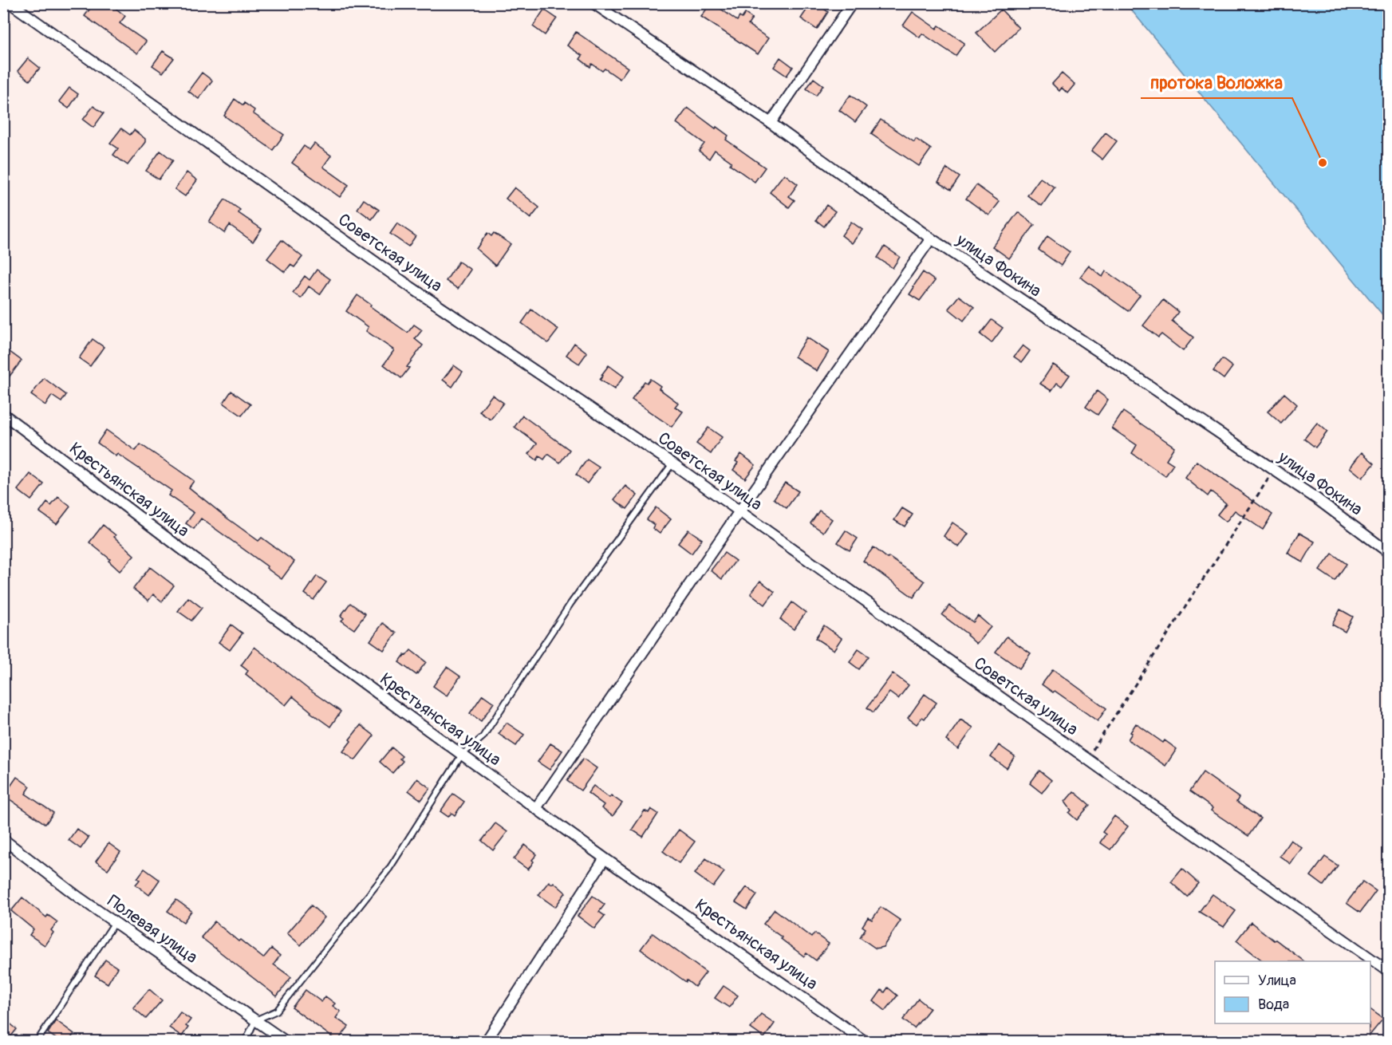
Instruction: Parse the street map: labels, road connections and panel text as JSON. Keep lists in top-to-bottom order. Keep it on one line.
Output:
{"streets":{"street":["Советская улица","улица Фокина","Крестьянская улица","Полевая улица"]},"places":["протока Воложка"],"legend":["Улица","Вода"]}
